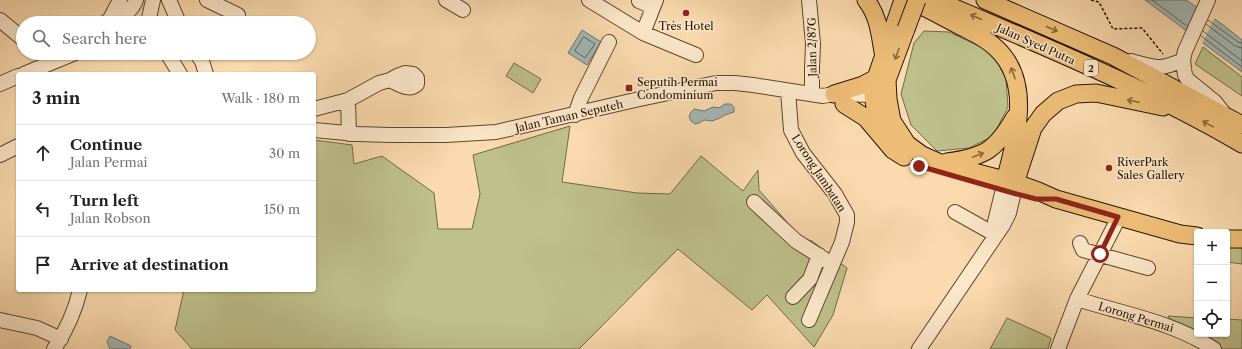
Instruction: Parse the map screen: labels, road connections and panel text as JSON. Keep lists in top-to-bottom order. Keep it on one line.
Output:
{"streets":{"main road":["Jalan Syed Putra","2"],"street":["Jalan 2/87G","Jalan Taman Seputeh","Lorong Jambatan","Lorong Permai"]},"crossings":[["Jalan 2/87G","Jalan Taman Seputeh"],["Jalan Taman Seputeh","Lorong Jambatan"]],"places":{"other":["Très Hotel","RiverPark Sales Gallery"],"transit":["Seputih Permai Condominium"]},"page":{"search":"Search here","heading":["3 min","Walk · 180 m"],"list":[["Continue","Jalan Permai","30 m"],["Turn left","Jalan Robson","150 m"],"Arrive at destination"],"map_buttons":["+","−"]}}
